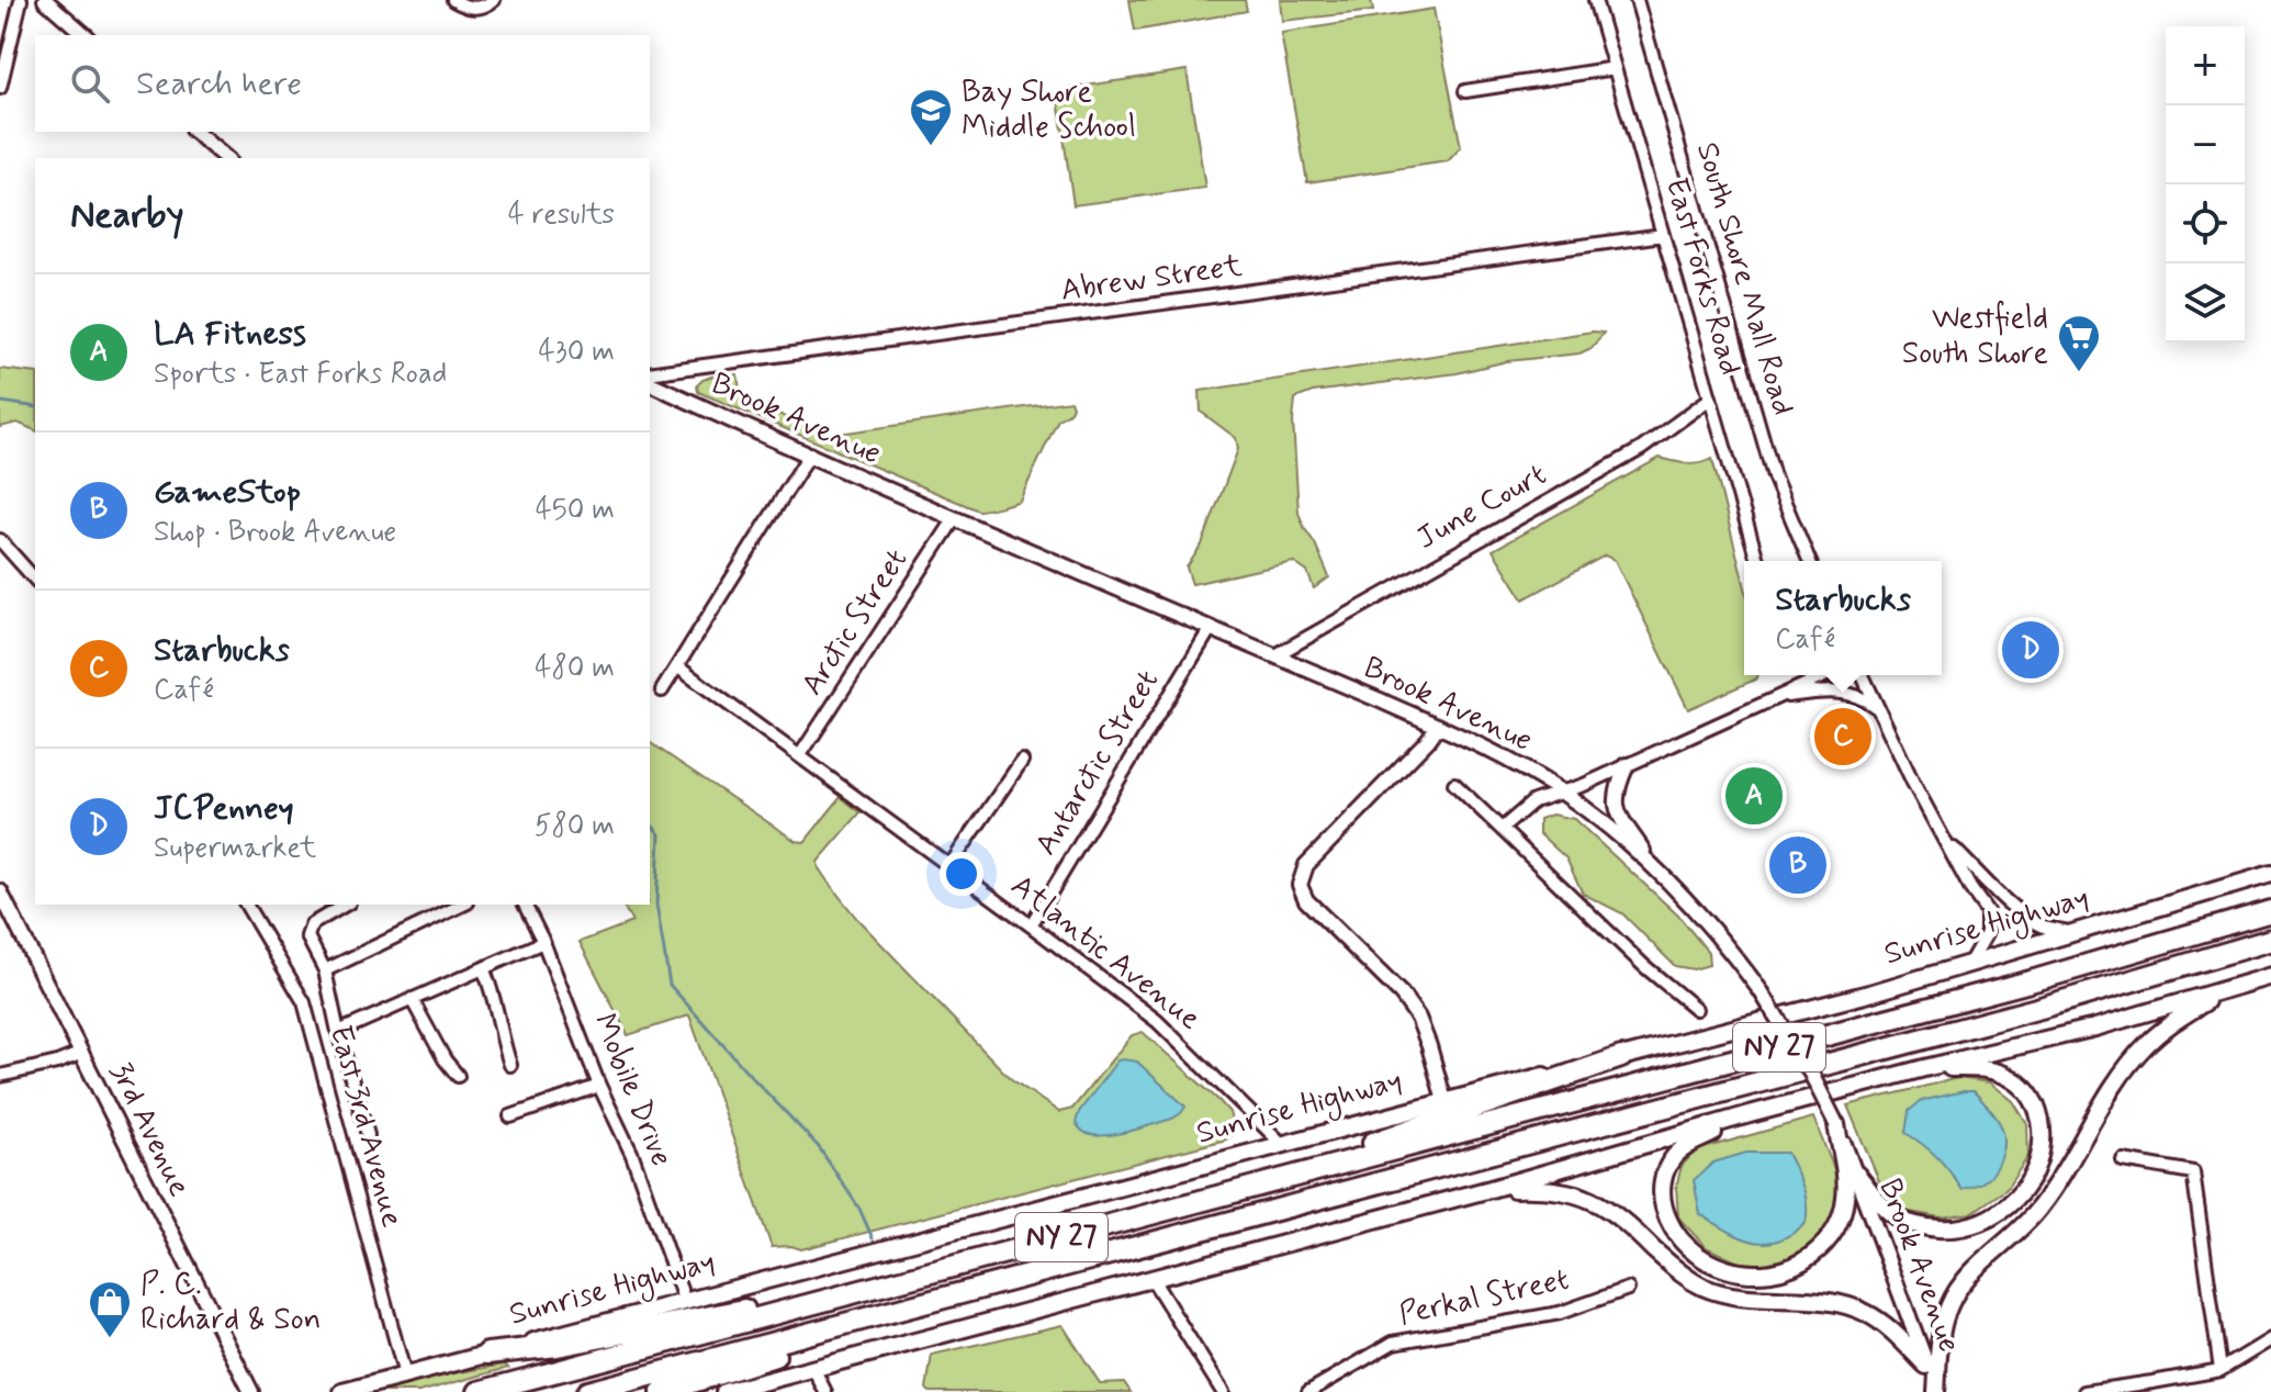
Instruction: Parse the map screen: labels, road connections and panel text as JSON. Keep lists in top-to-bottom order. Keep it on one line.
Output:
{"streets":{"highway":["Sunrise Highway","NY 27"],"street":["East Forks Road","Abrew Street","South Shore Mall Road","Brook Avenue","June Court","Arctic Street","Antarctic Street","Atlantic Avenue","Mobile Drive","East 3rd Avenue","3rd Avenue","Perkal Street"]},"crossings":[["East Forks Road","Abrew Street"],["East Forks Road","June Court"],["Brook Avenue","June Court"],["Brook Avenue","Arctic Street"],["Brook Avenue","Antarctic Street"],["Arctic Street","Atlantic Avenue"],["Antarctic Street","Atlantic Avenue"],["Sunrise Highway","Atlantic Avenue"],["Sunrise Highway","Mobile Drive"],["Sunrise Highway","East 3rd Avenue"]],"places":{"school or university":["Bay Shore Middle School"],"supermarket":["Westfield South Shore"],"shop":["P. C. Richard & Son"]},"page":{"map_buttons":["+","−"],"search":"Search here","heading":["Nearby","4 results"],"list":[{"mark":"A","name":"LA Fitness","note":"Sports · East Forks Road","value":"430 m"},{"mark":"B","name":"GameStop","note":"Shop · Brook Avenue","value":"450 m"},{"mark":"C","name":"Starbucks","note":"Café","value":"480 m"},{"mark":"D","name":"JCPenney","note":"Supermarket","value":"580 m"}],"popup":["Starbucks","Café"],"pins":["D","C","A","B"]}}
